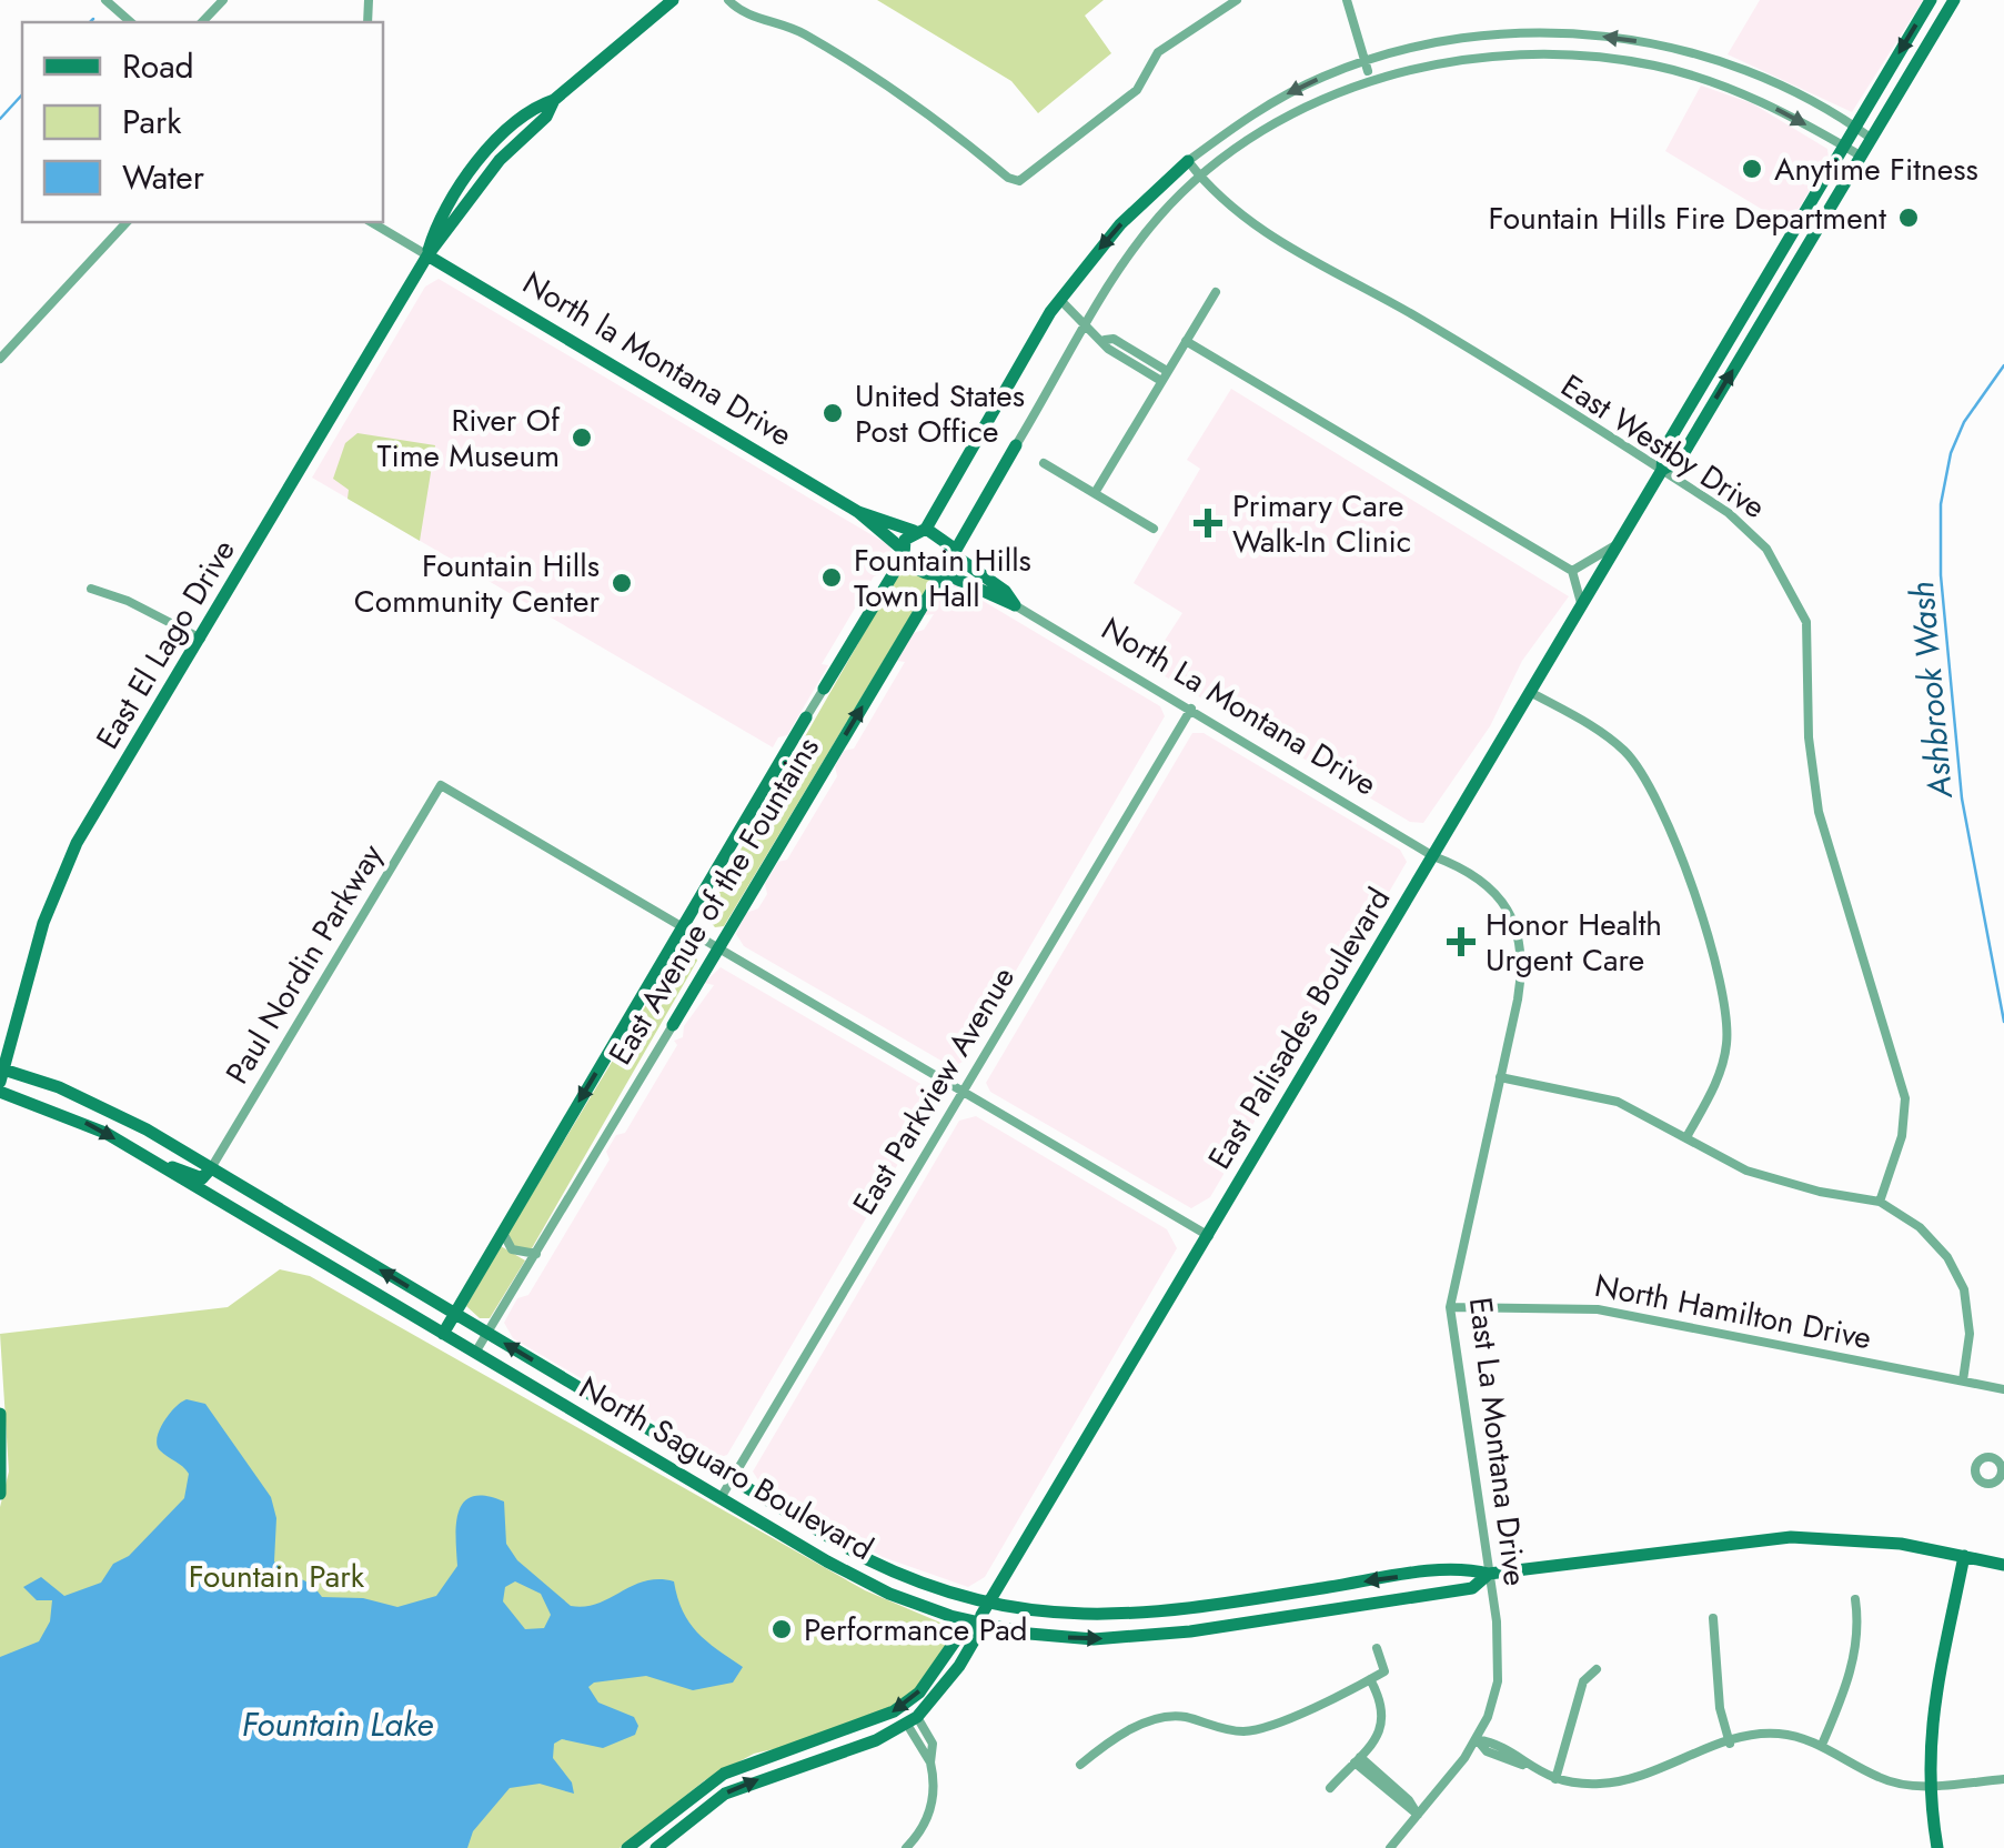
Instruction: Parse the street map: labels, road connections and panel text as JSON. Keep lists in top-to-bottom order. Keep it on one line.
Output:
{"streets":{"street":["North la Montana Drive","East Westby Drive","East El Lago Drive","North La Montana Drive","East Avenue of the Fountains","Paul Nordin Parkway","East Palisades Boulevard","East Parkview Avenue","North Hamilton Drive","East La Montana Drive","North Saguaro Boulevard"]},"crossings":[["North la Montana Drive","East El Lago Drive"],["East Westby Drive","East Palisades Boulevard"],["East El Lago Drive","North Saguaro Boulevard"],["North La Montana Drive","East Avenue of the Fountains"],["North La Montana Drive","East Palisades Boulevard"],["North La Montana Drive","East Parkview Avenue"],["North La Montana Drive","East La Montana Drive"],["East Avenue of the Fountains","Paul Nordin Parkway"],["East Avenue of the Fountains","North Saguaro Boulevard"],["Paul Nordin Parkway","North Saguaro Boulevard"],["East Palisades Boulevard","East La Montana Drive"],["East Palisades Boulevard","North Saguaro Boulevard"],["East Parkview Avenue","North Saguaro Boulevard"],["North Hamilton Drive","East La Montana Drive"],["East La Montana Drive","North Saguaro Boulevard"]],"water":["Ashbrook Wash","Fountain Lake"],"parks":["Fountain Park"],"places":{"other":["Anytime Fitness","Fountain Hills Fire Department","United States Post Office","River Of Time Museum","Fountain Hills Town Hall","Fountain Hills Community Center","Performance Pad"],"health":["Primary Care Walk-In Clinic","Honor Health Urgent Care"]},"legend":["Road","Park","Water"]}
